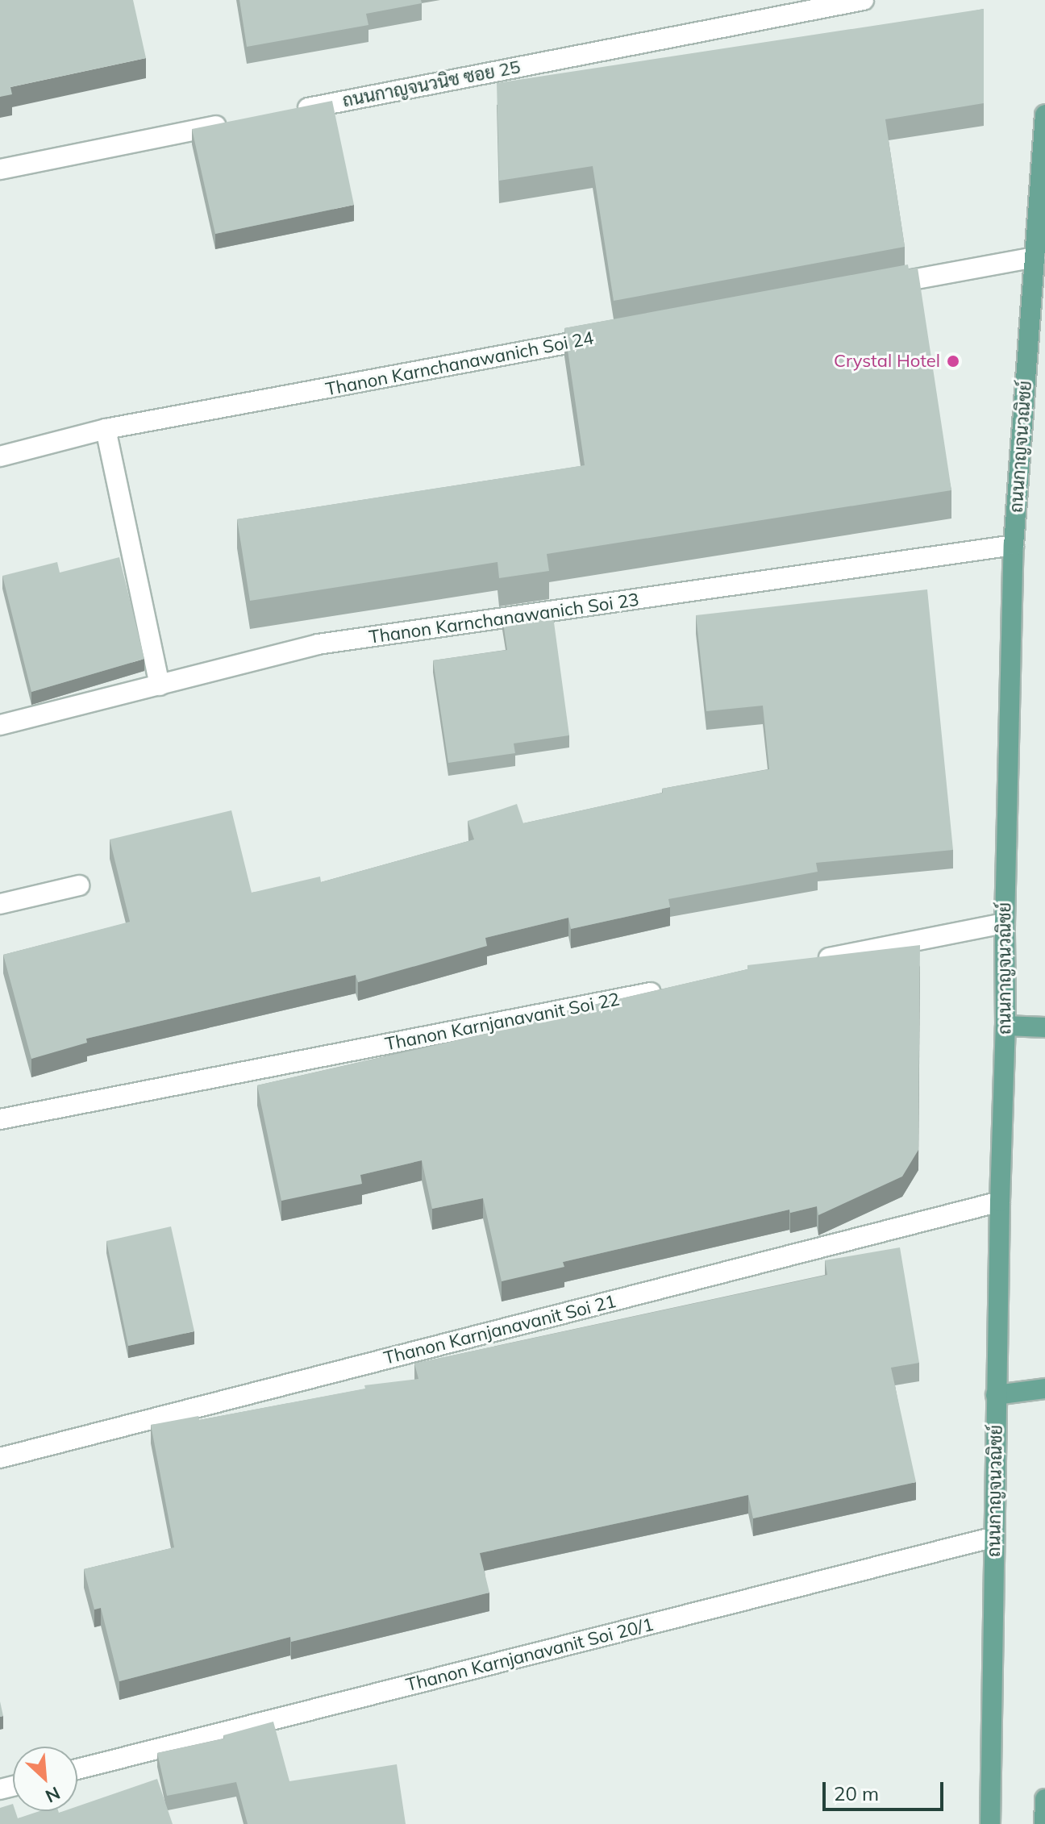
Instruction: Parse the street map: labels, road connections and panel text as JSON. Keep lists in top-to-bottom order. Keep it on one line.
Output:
{"streets":{"main road":["ถนนกาญจนวณิชย์"],"street":["ถนนกาญจนวนิช ซอย 25","Thanon Karnchanawanich Soi 24","Thanon Karnchanawanich Soi 23","Thanon Karnjanavanit Soi 22","Thanon Karnjanavanit Soi 21","Thanon Karnjanavanit Soi 20/1"]},"crossings":[["ถนนกาญจนวณิชย์","Thanon Karnchanawanich Soi 23"],["ถนนกาญจนวณิชย์","Thanon Karnjanavanit Soi 21"],["ถนนกาญจนวณิชย์","Thanon Karnjanavanit Soi 20/1"]],"places":["Crystal Hotel"],"scale_bar":"20 m","north":"bottom right"}
